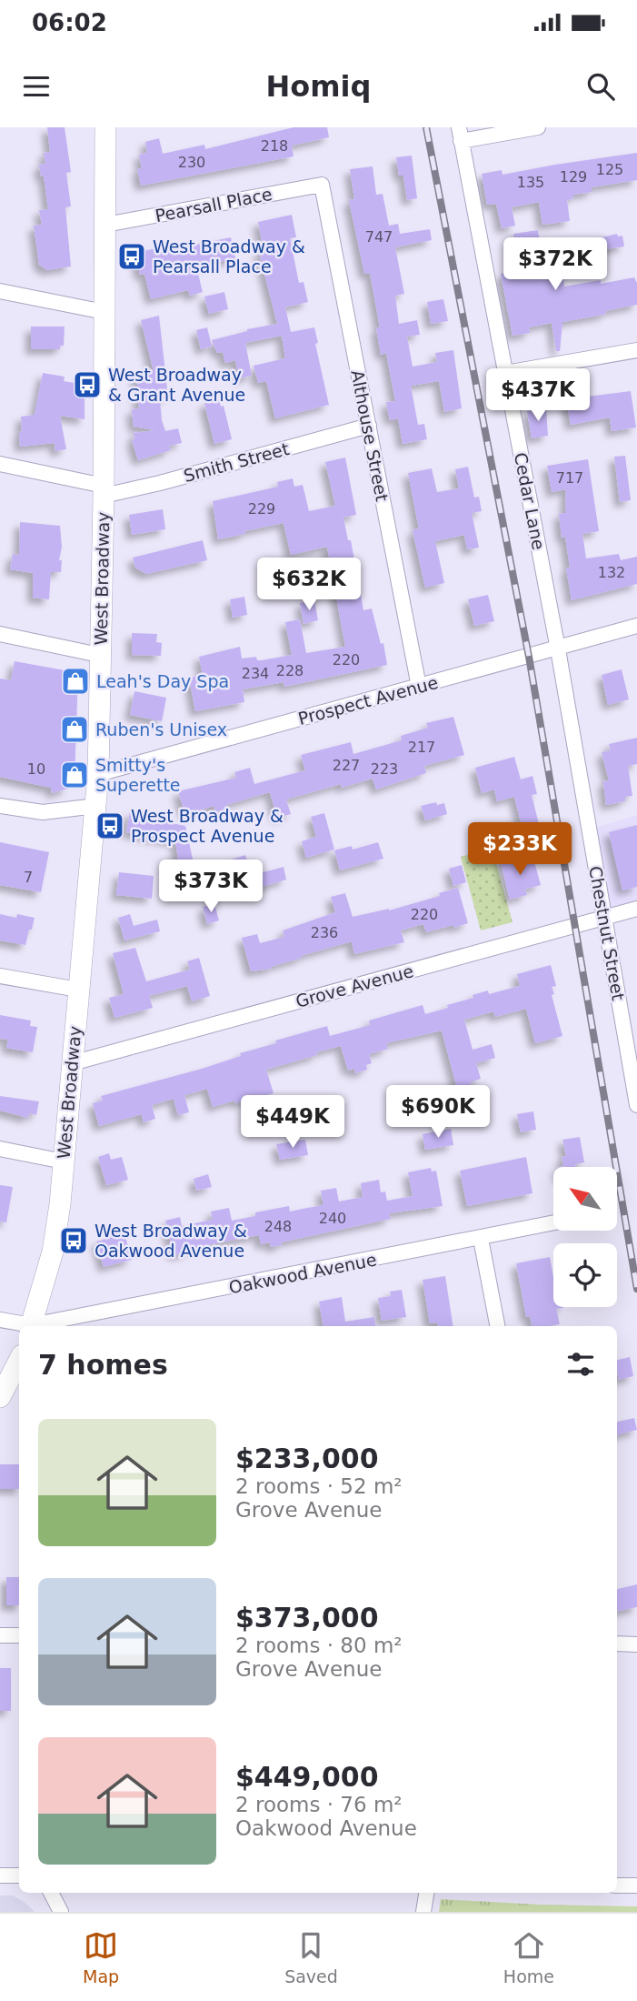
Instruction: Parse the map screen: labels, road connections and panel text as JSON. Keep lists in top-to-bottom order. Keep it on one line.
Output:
{"streets":{"main road":["West Broadway"],"street":["Pearsall Place","Althouse Street","Smith Street","Cedar Lane","Prospect Avenue","Chestnut Street","Grove Avenue","Oakwood Avenue"]},"crossings":[["Pearsall Place","Althouse Street"],["Pearsall Place","West Broadway"],["Althouse Street","Smith Street"],["Althouse Street","Prospect Avenue"],["Smith Street","West Broadway"],["Cedar Lane","Prospect Avenue"],["Cedar Lane","Chestnut Street"],["West Broadway","Prospect Avenue"],["West Broadway","Grove Avenue"],["Prospect Avenue","Chestnut Street"],["Chestnut Street","Grove Avenue"]],"places":{"bus stop":["West Broadway & Pearsall Place","West Broadway & Grant Avenue","West Broadway & Prospect Avenue","West Broadway & Oakwood Avenue"],"shop":["Leah's Day Spa","Ruben's Unisex","Smitty's Superette"]},"house_numbers":["218","230","125","129","135","747","717","229","132","220","228","234","217","227","10","223","7","220","236","240","248"],"north":"top left","page":{"status":"06:02","header":"Homiq","price":["$372K","$437K","$632K","$233K","$373K","$690K","$449K"],"heading":"7 homes","list":[{"name":"$233,000","note":"2 rooms · 52 m² · Grove Avenue"},{"name":"$373,000","note":"2 rooms · 80 m² · Grove Avenue"},{"name":"$449,000","note":"2 rooms · 76 m² · Oakwood Avenue"}],"tabs":["Map","Saved","Home"]}}
